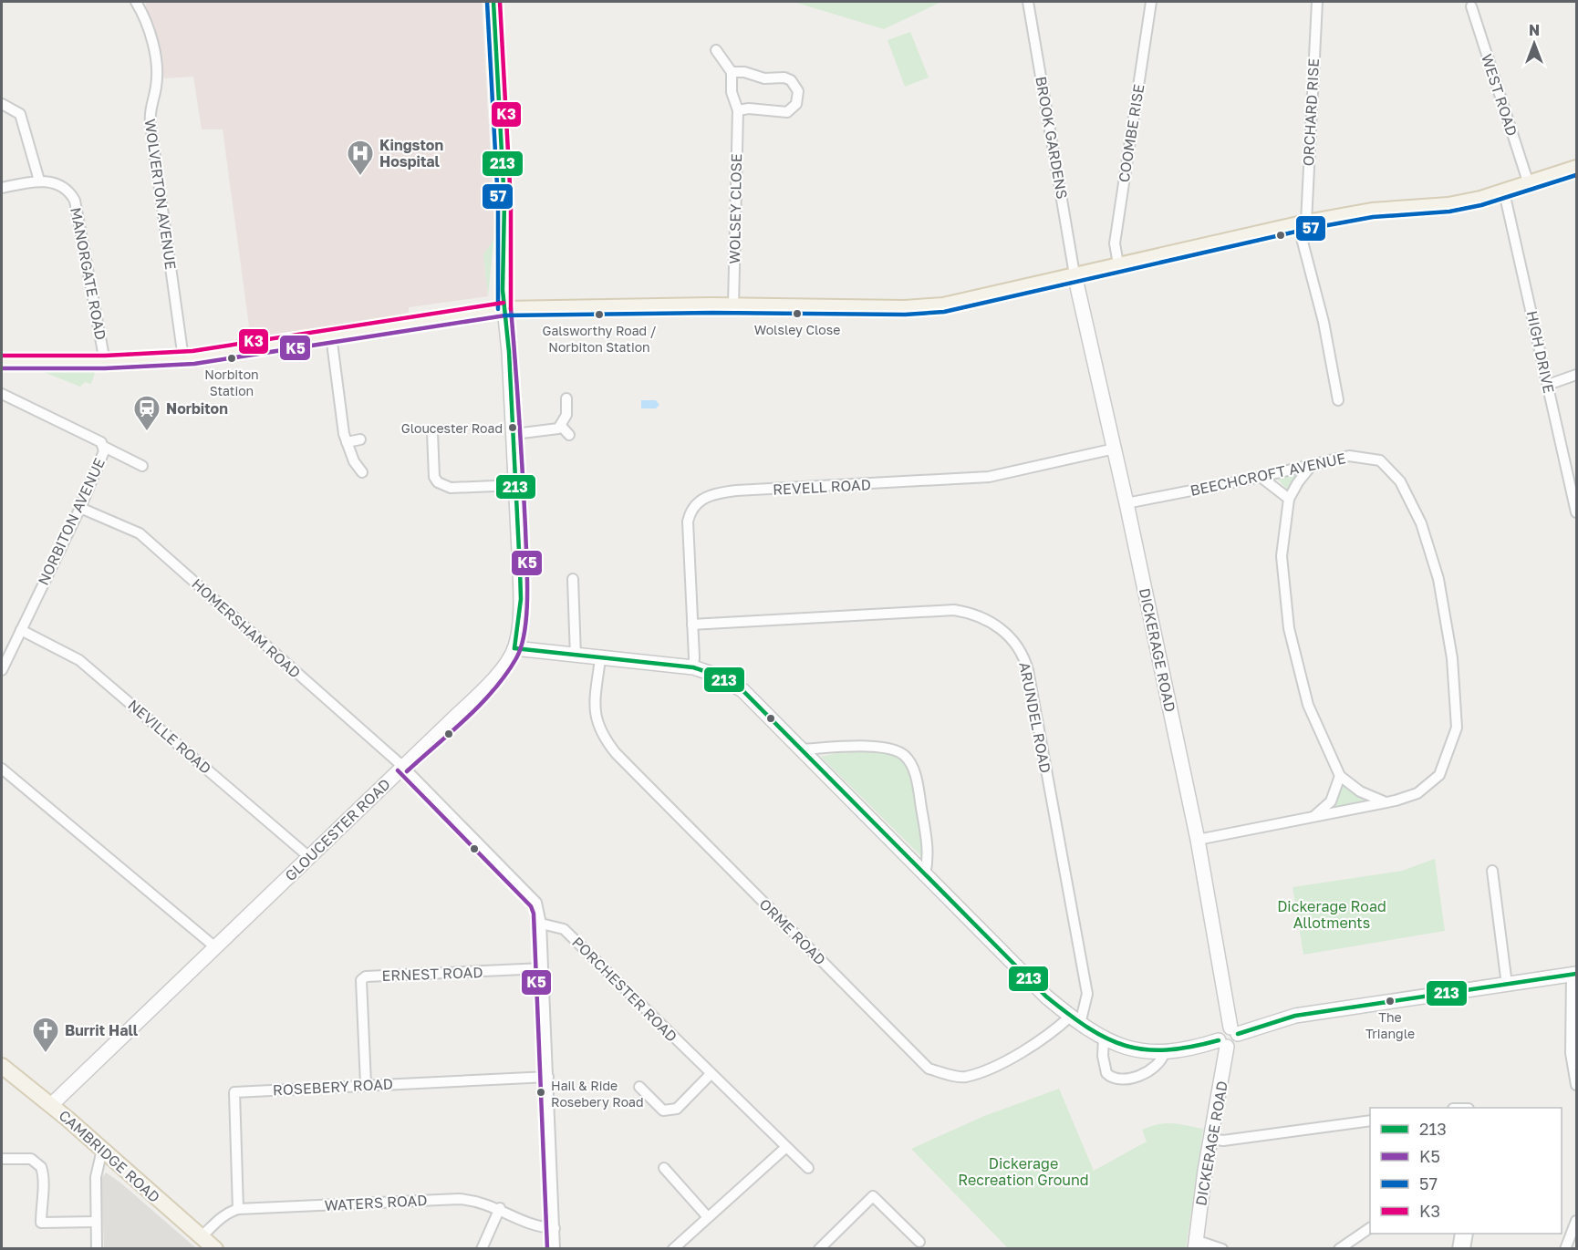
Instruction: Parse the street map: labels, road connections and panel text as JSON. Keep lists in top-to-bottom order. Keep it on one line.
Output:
{"streets":{"main road":["CAMBRIDGE ROAD"],"street":["WEST ROAD","ORCHARD RISE","COOMBE RISE","BROOK GARDENS","WOLVERTON AVENUE","WOLSEY CLOSE","MANORGATE ROAD","HIGH DRIVE","BEECHCROFT AVENUE","REVELL ROAD","NORBITON AVENUE","HOMERSHAM ROAD","DICKERAGE ROAD","ARUNDEL ROAD","NEVILLE ROAD","GLOUCESTER ROAD","ORME ROAD","ERNEST ROAD","PORCHESTER ROAD","ROSEBERY ROAD","WATERS ROAD"]},"crossings":[["BROOK GARDENS","DICKERAGE ROAD"],["BEECHCROFT AVENUE","DICKERAGE ROAD"],["REVELL ROAD","DICKERAGE ROAD"],["REVELL ROAD","ARUNDEL ROAD"],["NORBITON AVENUE","HOMERSHAM ROAD"],["NORBITON AVENUE","NEVILLE ROAD"],["HOMERSHAM ROAD","GLOUCESTER ROAD"],["ARUNDEL ROAD","ORME ROAD"],["NEVILLE ROAD","GLOUCESTER ROAD"],["GLOUCESTER ROAD","CAMBRIDGE ROAD"],["ERNEST ROAD","ROSEBERY ROAD"],["ROSEBERY ROAD","WATERS ROAD"],["CAMBRIDGE ROAD","WATERS ROAD"]],"parks":["Dickerage Road Allotments","Dickerage Recreation Ground"],"places":{"hospital":["Kingston Hospital"],"other":["Wolsley Close","Galsworthy Road / Norbiton Station","Norbiton Station","Gloucester Road","The Triangle","Hail & Ride Rosebery Road"],"station":["Norbiton"],"church":["Burrit Hall"]},"lines":["transit line 213","transit line 57","transit line K3","transit line K5"],"legend":["213","K5","57","K3"],"north":"top"}
